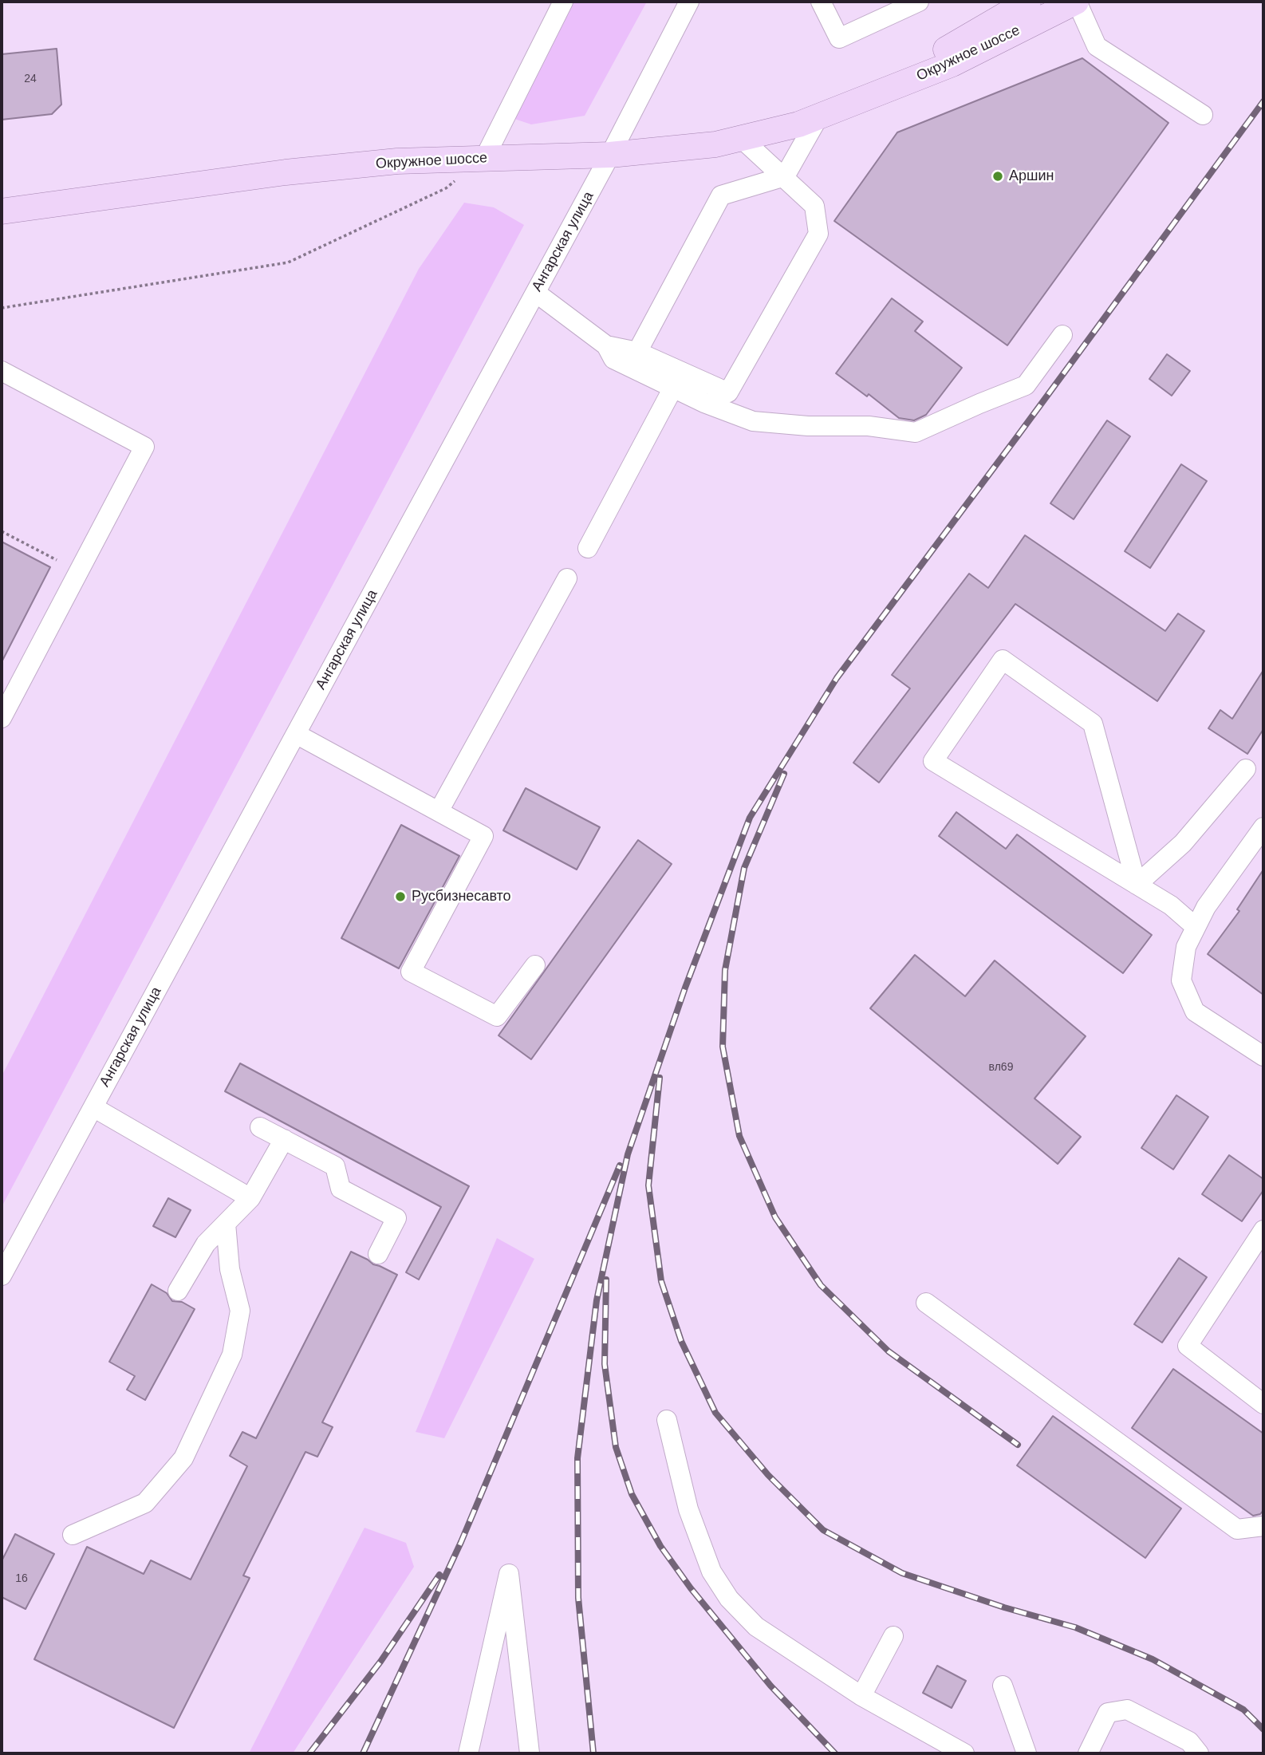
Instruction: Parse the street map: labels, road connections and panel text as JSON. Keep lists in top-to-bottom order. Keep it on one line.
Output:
{"streets":{"main road":["Окружное шоссе"],"street":["Ангарская улица"]},"crossings":[["Окружное шоссе","Ангарская улица"]],"places":["Аршин","Русбизнесавто"],"house_numbers":["24","вл69","16"]}
